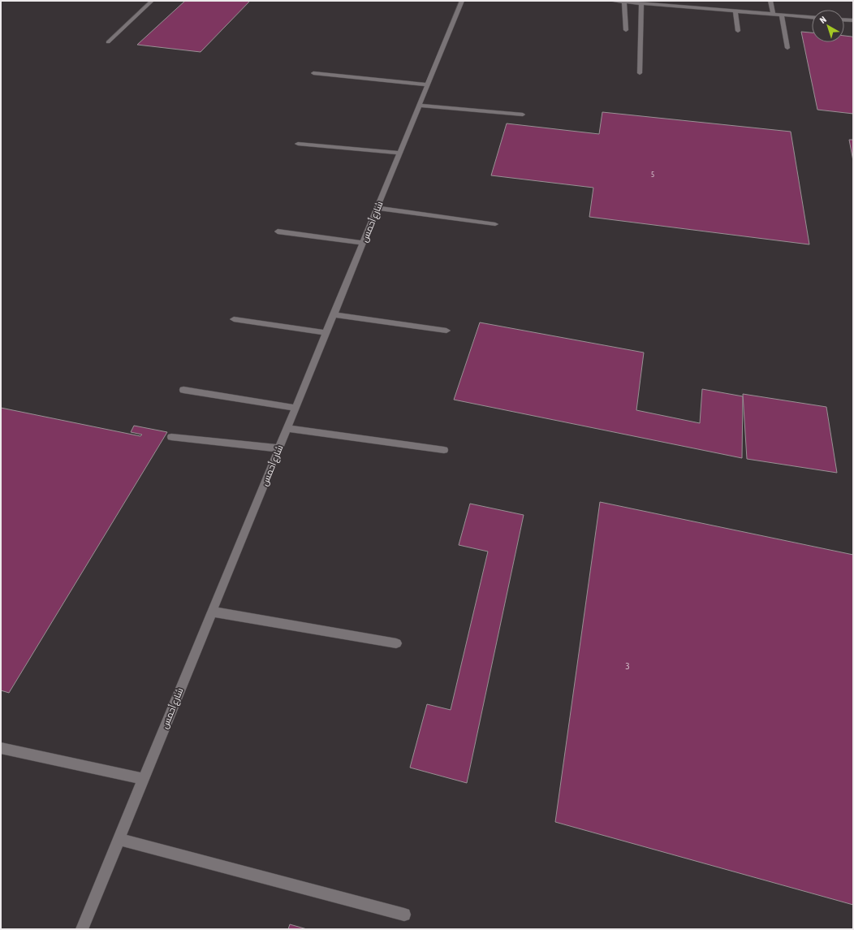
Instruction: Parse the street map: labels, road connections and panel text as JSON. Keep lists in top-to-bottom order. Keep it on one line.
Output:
{"streets":{"lane":["شارع أحمس"]},"house_numbers":["5","3"],"north":"top left"}
